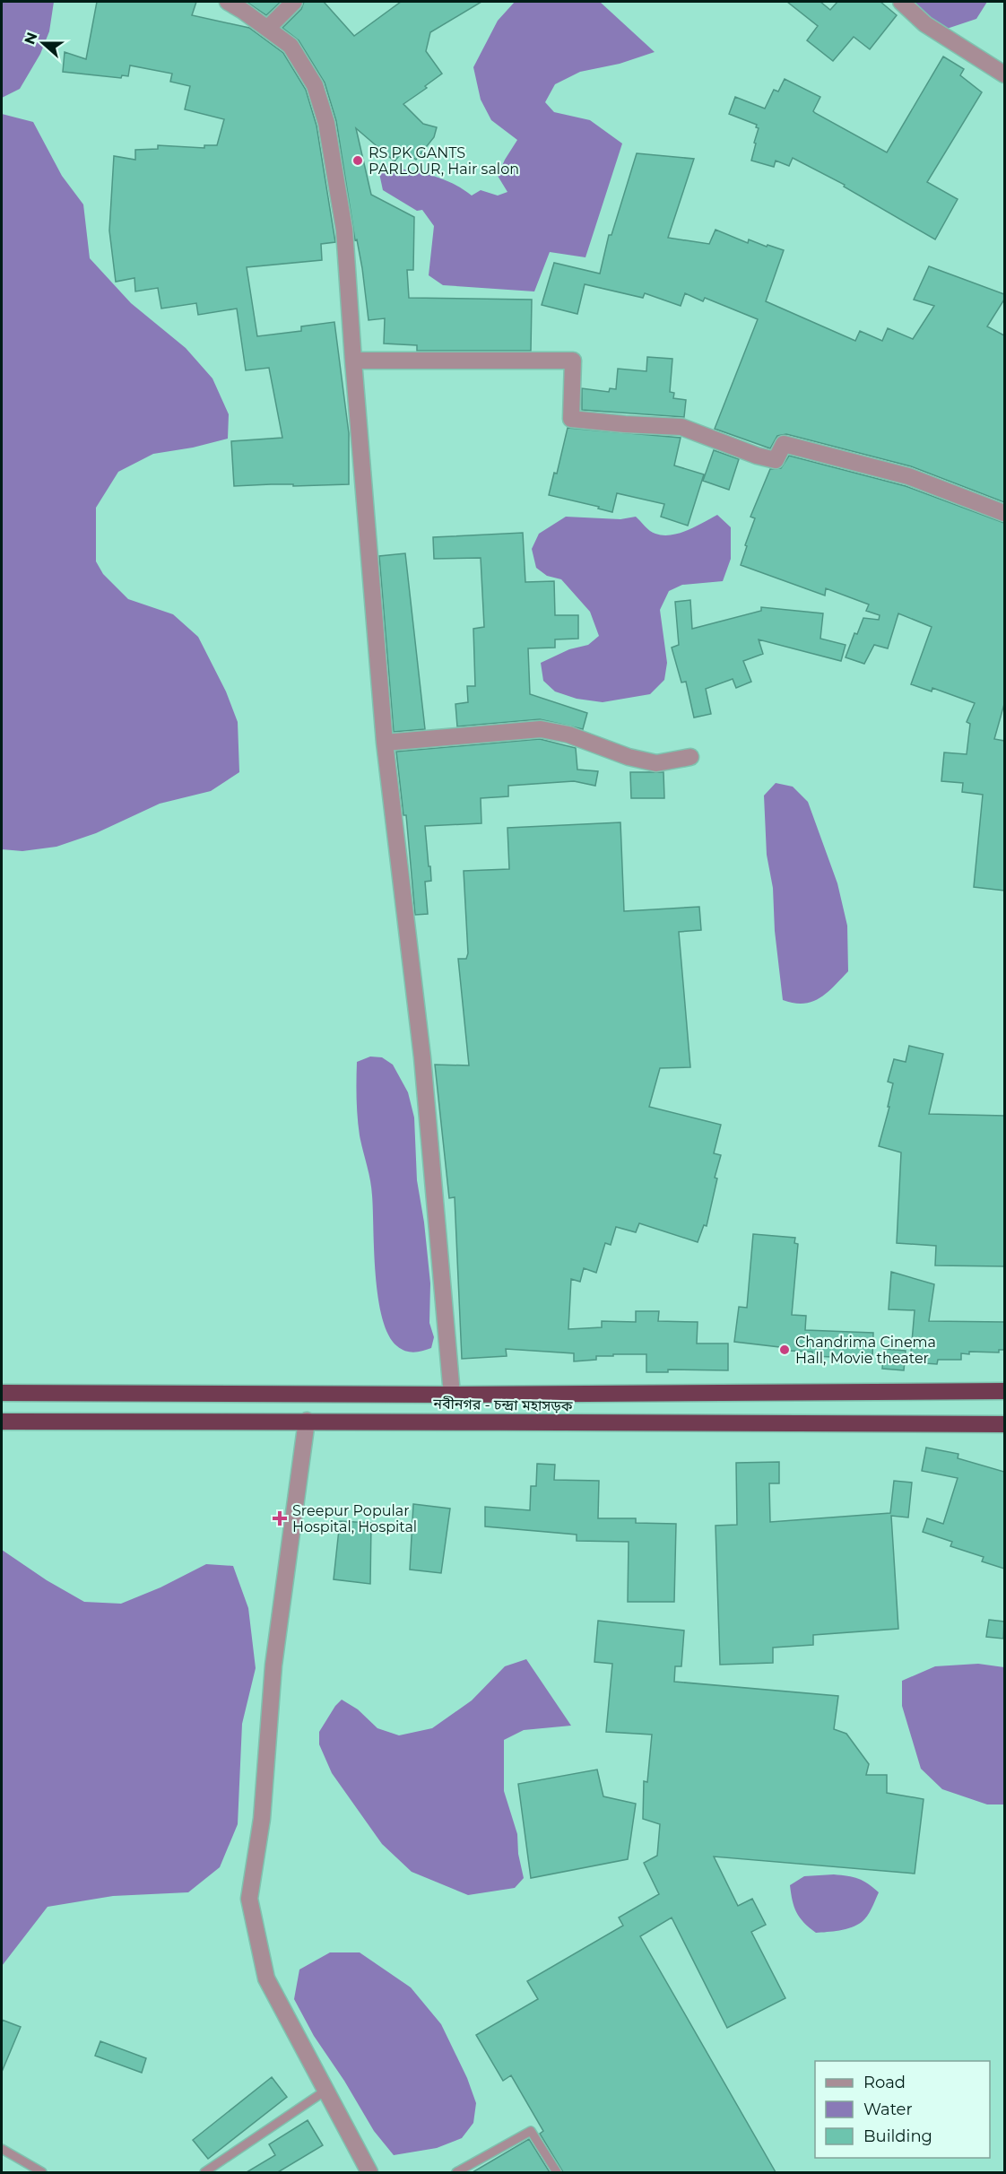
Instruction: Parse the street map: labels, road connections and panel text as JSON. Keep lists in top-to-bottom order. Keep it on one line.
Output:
{"streets":{"highway":["নবীনগর - চন্দ্রা মহাসড়ক"]},"places":{"other":["RS PK GANTS PARLOUR, Hair salon","Chandrima Cinema Hall, Movie theater"],"health":["Sreepur Popular Hospital, Hospital"]},"legend":["Road","Water","Building"],"north":"left"}
